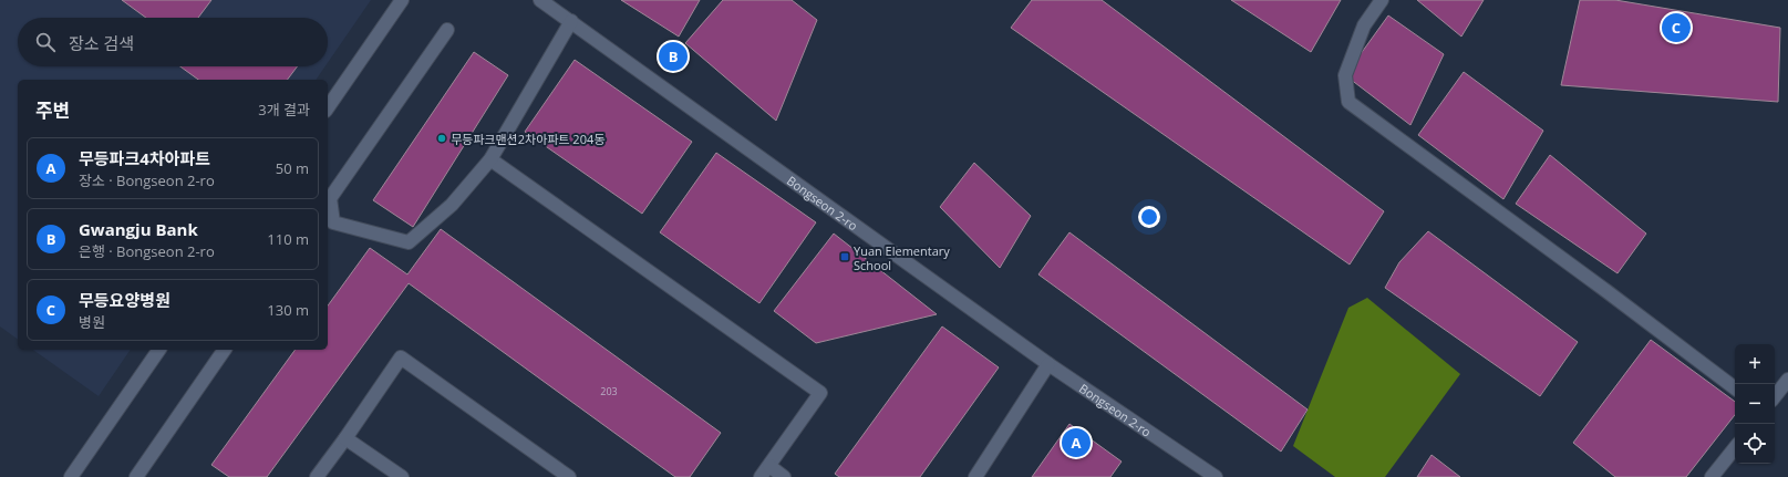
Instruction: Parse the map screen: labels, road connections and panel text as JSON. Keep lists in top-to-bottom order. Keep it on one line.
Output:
{"streets":{"street":["Bongseon 2-ro"]},"places":{"other":["무등파크맨션2차아파트 204동"],"transit":["Yuan Elementary School"]},"house_numbers":["203"],"page":{"pins":["C","B","A"],"search":"장소 검색","heading":["주변","3개 결과"],"list":[{"mark":"A","name":"무등파크4차아파트","note":"장소 · Bongseon 2-ro","value":"50 m"},{"mark":"B","name":"Gwangju Bank","note":"은행 · Bongseon 2-ro","value":"110 m"},{"mark":"C","name":"무등요양병원","note":"병원","value":"130 m"}],"map_buttons":["+","−"]}}
